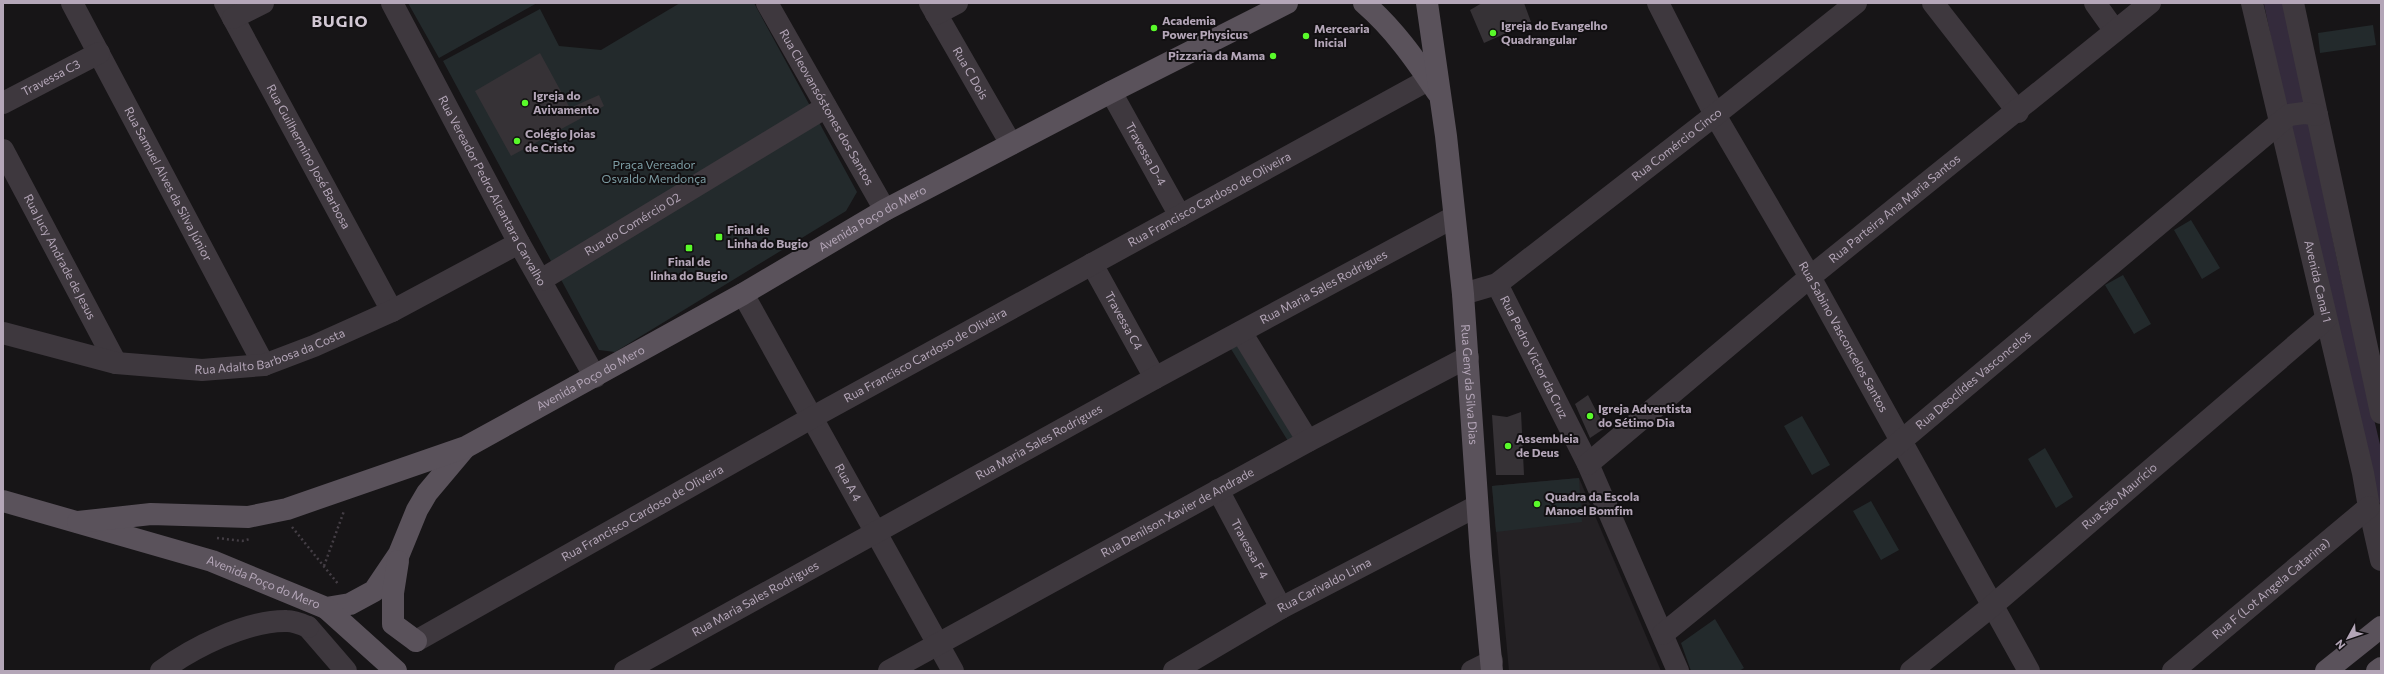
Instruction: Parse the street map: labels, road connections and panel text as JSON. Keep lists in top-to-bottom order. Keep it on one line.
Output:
{"streets":{"main road":["Avenida Poço do Mero","Rua Geny da Silva Dias"],"street":["Rua C Dois","Travessa C3","Rua Cleovansóstones dos Santos","Rua Comércio Cinco","Travessa D-4","Rua Guilhermino José Barbosa","Rua Samuel Alves da Silva Júnior","Rua Vereador Pedro Alcantara Carvalho","Rua Francisco Cardoso de Oliveira","Rua Parteira Ana Maria Santos","Rua do Comércio 02","Rua Jucy Andrade de Jesus","Avenida Canal 1","Rua Maria Sales Rodrigues","Travessa C4","Rua Sabino Vasconcelos Santos","Rua Adalto Barbosa da Costa","Rua Pedro Victor da Cruz","Rua Deoclídes Vasconcelos","Rua A 4","Rua São Maurício","Rua Denilson Xavier de Andrade","Travessa F 4","Rua Carivaldo Lima","Rua F (Lot Angela Catarina)"]},"crossings":[["Rua C Dois","Avenida Poço do Mero"],["Travessa C3","Rua Samuel Alves da Silva Júnior"],["Rua Cleovansóstones dos Santos","Avenida Poço do Mero"],["Rua Cleovansóstones dos Santos","Rua do Comércio 02"],["Rua Comércio Cinco","Rua Sabino Vasconcelos Santos"],["Rua Comércio Cinco","Rua Pedro Victor da Cruz"],["Travessa D-4","Rua Francisco Cardoso de Oliveira"],["Travessa D-4","Avenida Poço do Mero"],["Rua Guilhermino José Barbosa","Rua Adalto Barbosa da Costa"],["Rua Samuel Alves da Silva Júnior","Rua Adalto Barbosa da Costa"],["Rua Vereador Pedro Alcantara Carvalho","Avenida Poço do Mero"],["Rua Vereador Pedro Alcantara Carvalho","Rua do Comércio 02"],["Rua Vereador Pedro Alcantara Carvalho","Rua Adalto Barbosa da Costa"],["Rua Francisco Cardoso de Oliveira","Travessa C4"],["Rua Francisco Cardoso de Oliveira","Rua Geny da Silva Dias"],["Rua Francisco Cardoso de Oliveira","Rua A 4"],["Rua Parteira Ana Maria Santos","Rua Sabino Vasconcelos Santos"],["Rua Parteira Ana Maria Santos","Rua Pedro Victor da Cruz"],["Avenida Poço do Mero","Rua A 4"],["Rua Jucy Andrade de Jesus","Rua Adalto Barbosa da Costa"],["Avenida Canal 1","Rua Deoclídes Vasconcelos"],["Avenida Canal 1","Rua São Maurício"],["Avenida Canal 1","Rua F (Lot Angela Catarina)"],["Rua Maria Sales Rodrigues","Travessa C4"],["Rua Maria Sales Rodrigues","Rua Geny da Silva Dias"],["Rua Maria Sales Rodrigues","Rua A 4"],["Rua Sabino Vasconcelos Santos","Rua Deoclídes Vasconcelos"],["Rua Sabino Vasconcelos Santos","Rua São Maurício"],["Rua Pedro Victor da Cruz","Rua Deoclídes Vasconcelos"],["Rua Geny da Silva Dias","Rua Denilson Xavier de Andrade"],["Rua Geny da Silva Dias","Rua Carivaldo Lima"],["Rua A 4","Rua Denilson Xavier de Andrade"],["Rua Denilson Xavier de Andrade","Travessa F 4"],["Travessa F 4","Rua Carivaldo Lima"]],"districts":["BUGIO"],"parks":["Praça Vereador Osvaldo Mendonça"],"places":{"other":["Academia Power Physicus","Igreja do Evangelho Quadrangular","Mercearia Inicial","Pizzaria da Mama","Igreja do Avivamento","Colégio Joias de Cristo","Igreja Adventista do Sétimo Dia","Assembleia de Deus","Quadra da Escola Manoel Bomfim"],"transit":["Final de Linha do Bugio","Final de linha do Bugio"]},"north":"bottom left"}
